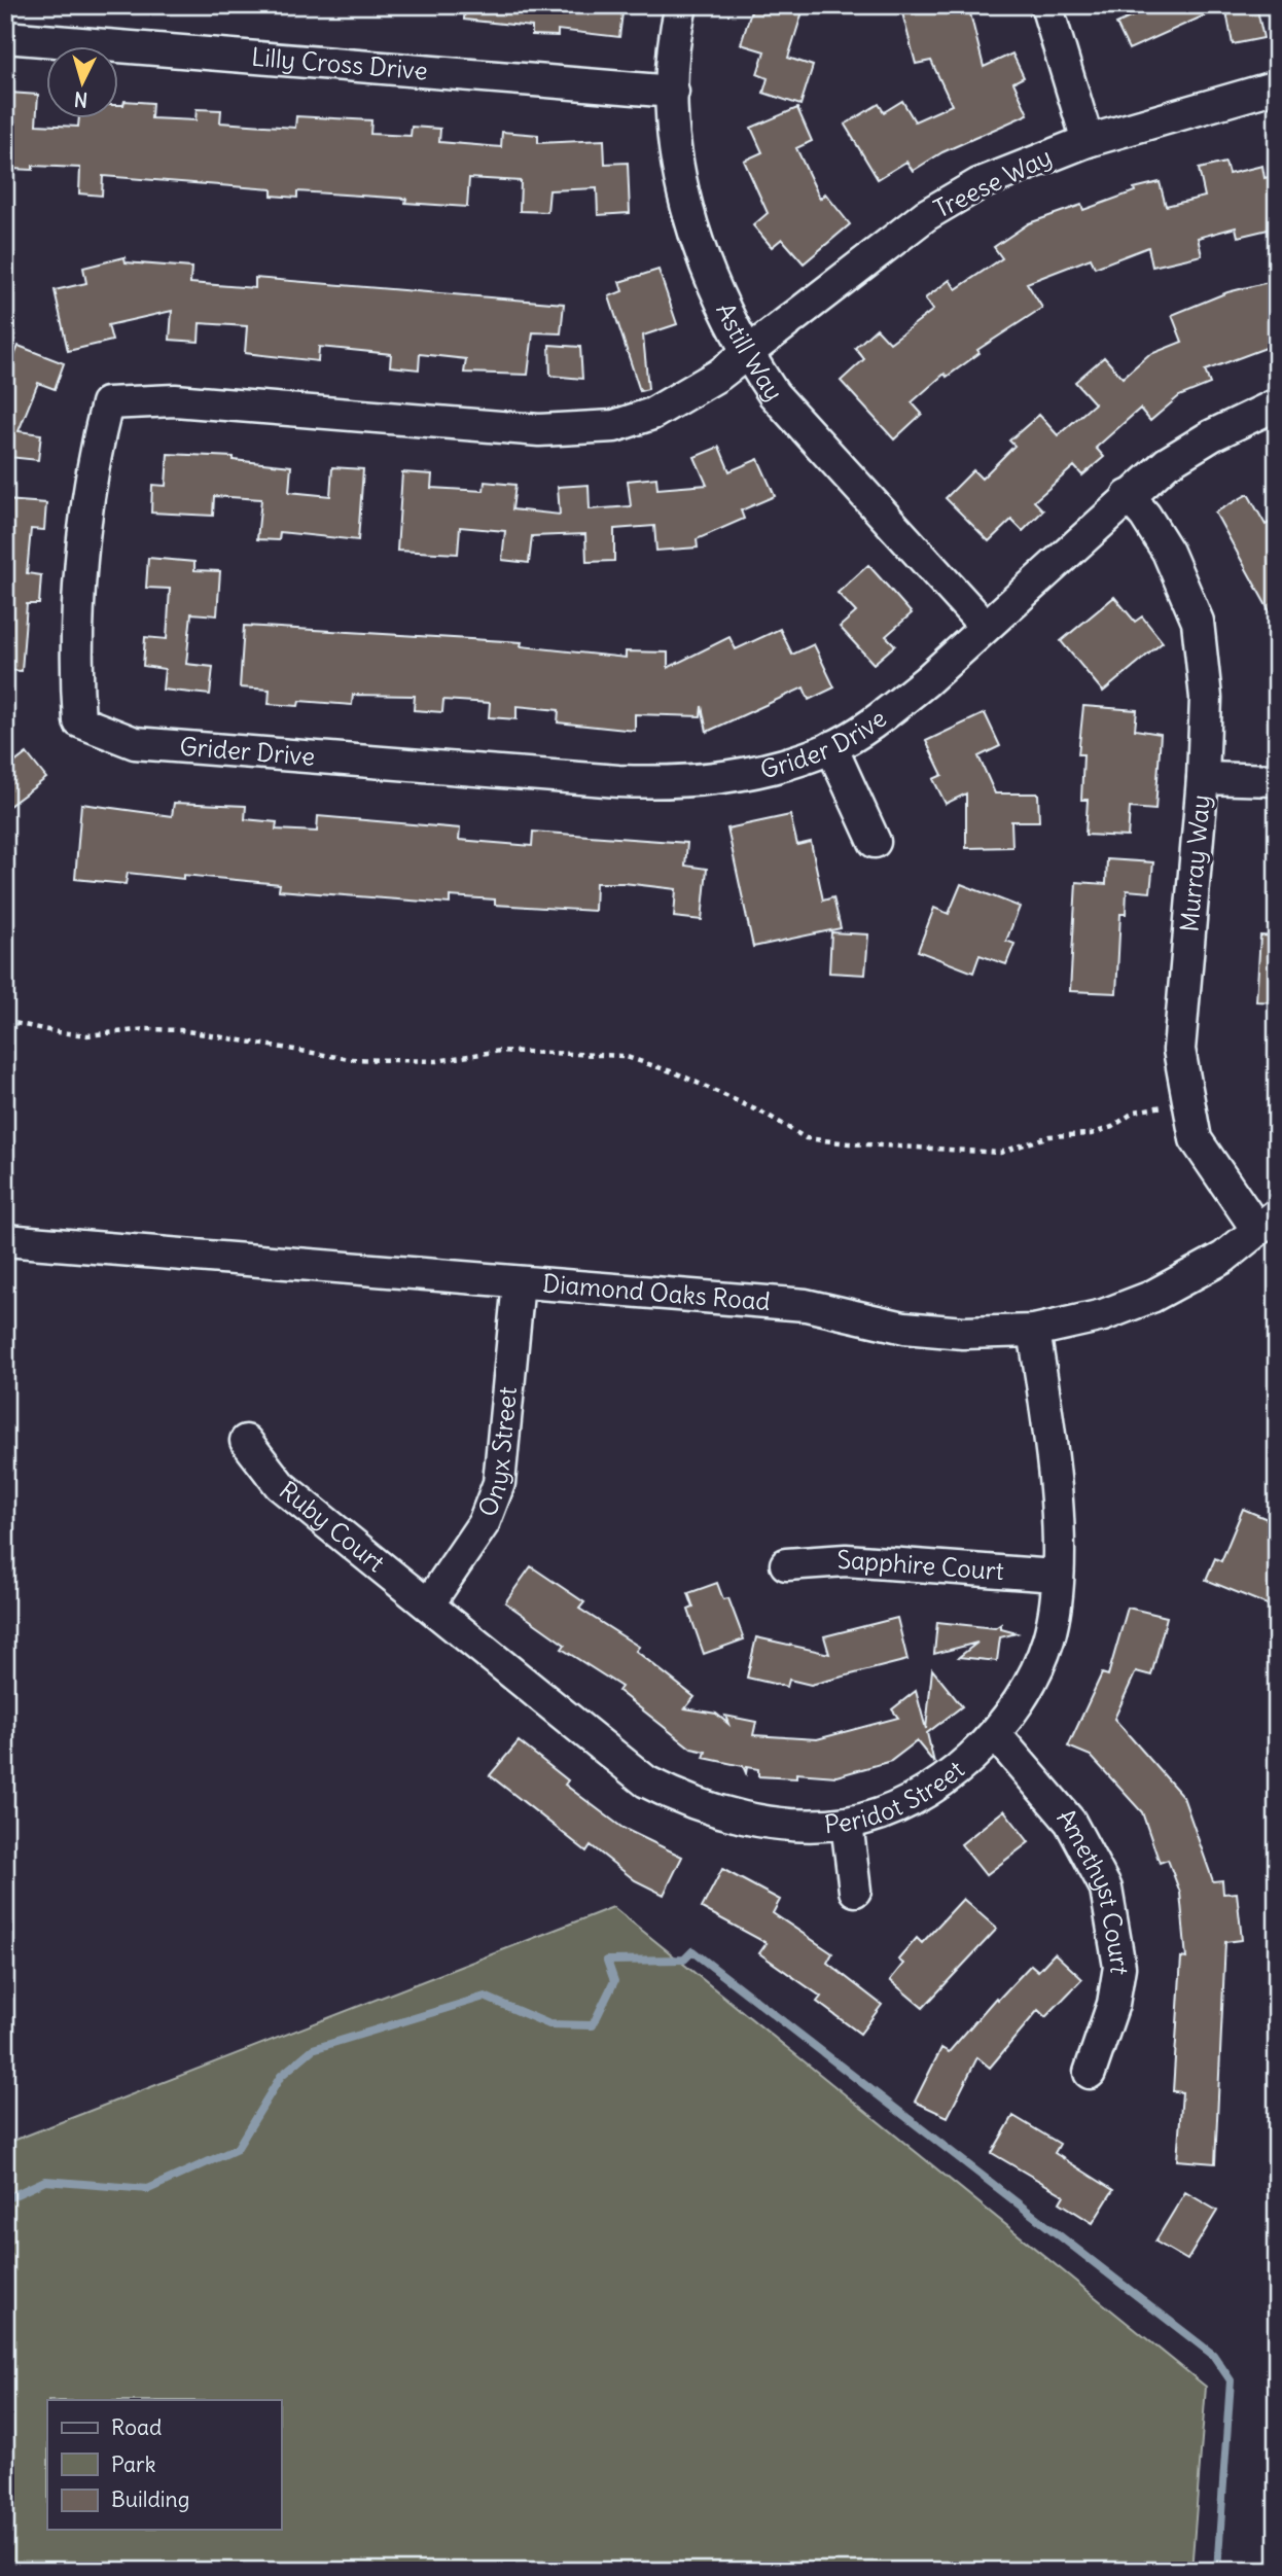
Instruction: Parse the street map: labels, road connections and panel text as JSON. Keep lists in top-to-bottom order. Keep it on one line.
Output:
{"streets":{"street":["Lilly Cross Drive","Treese Way","Astill Way","Grider Drive","Murray Way","Diamond Oaks Road","Onyx Street","Ruby Court","Sapphire Court","Peridot Street","Amethyst Court"]},"crossings":[["Lilly Cross Drive","Astill Way"],["Treese Way","Astill Way"],["Treese Way","Grider Drive"],["Astill Way","Grider Drive"],["Grider Drive","Murray Way"],["Murray Way","Diamond Oaks Road"],["Diamond Oaks Road","Onyx Street"],["Diamond Oaks Road","Peridot Street"],["Onyx Street","Ruby Court"],["Onyx Street","Peridot Street"],["Ruby Court","Peridot Street"],["Sapphire Court","Peridot Street"],["Peridot Street","Amethyst Court"]],"legend":["Road","Park","Building"],"north":"bottom"}
